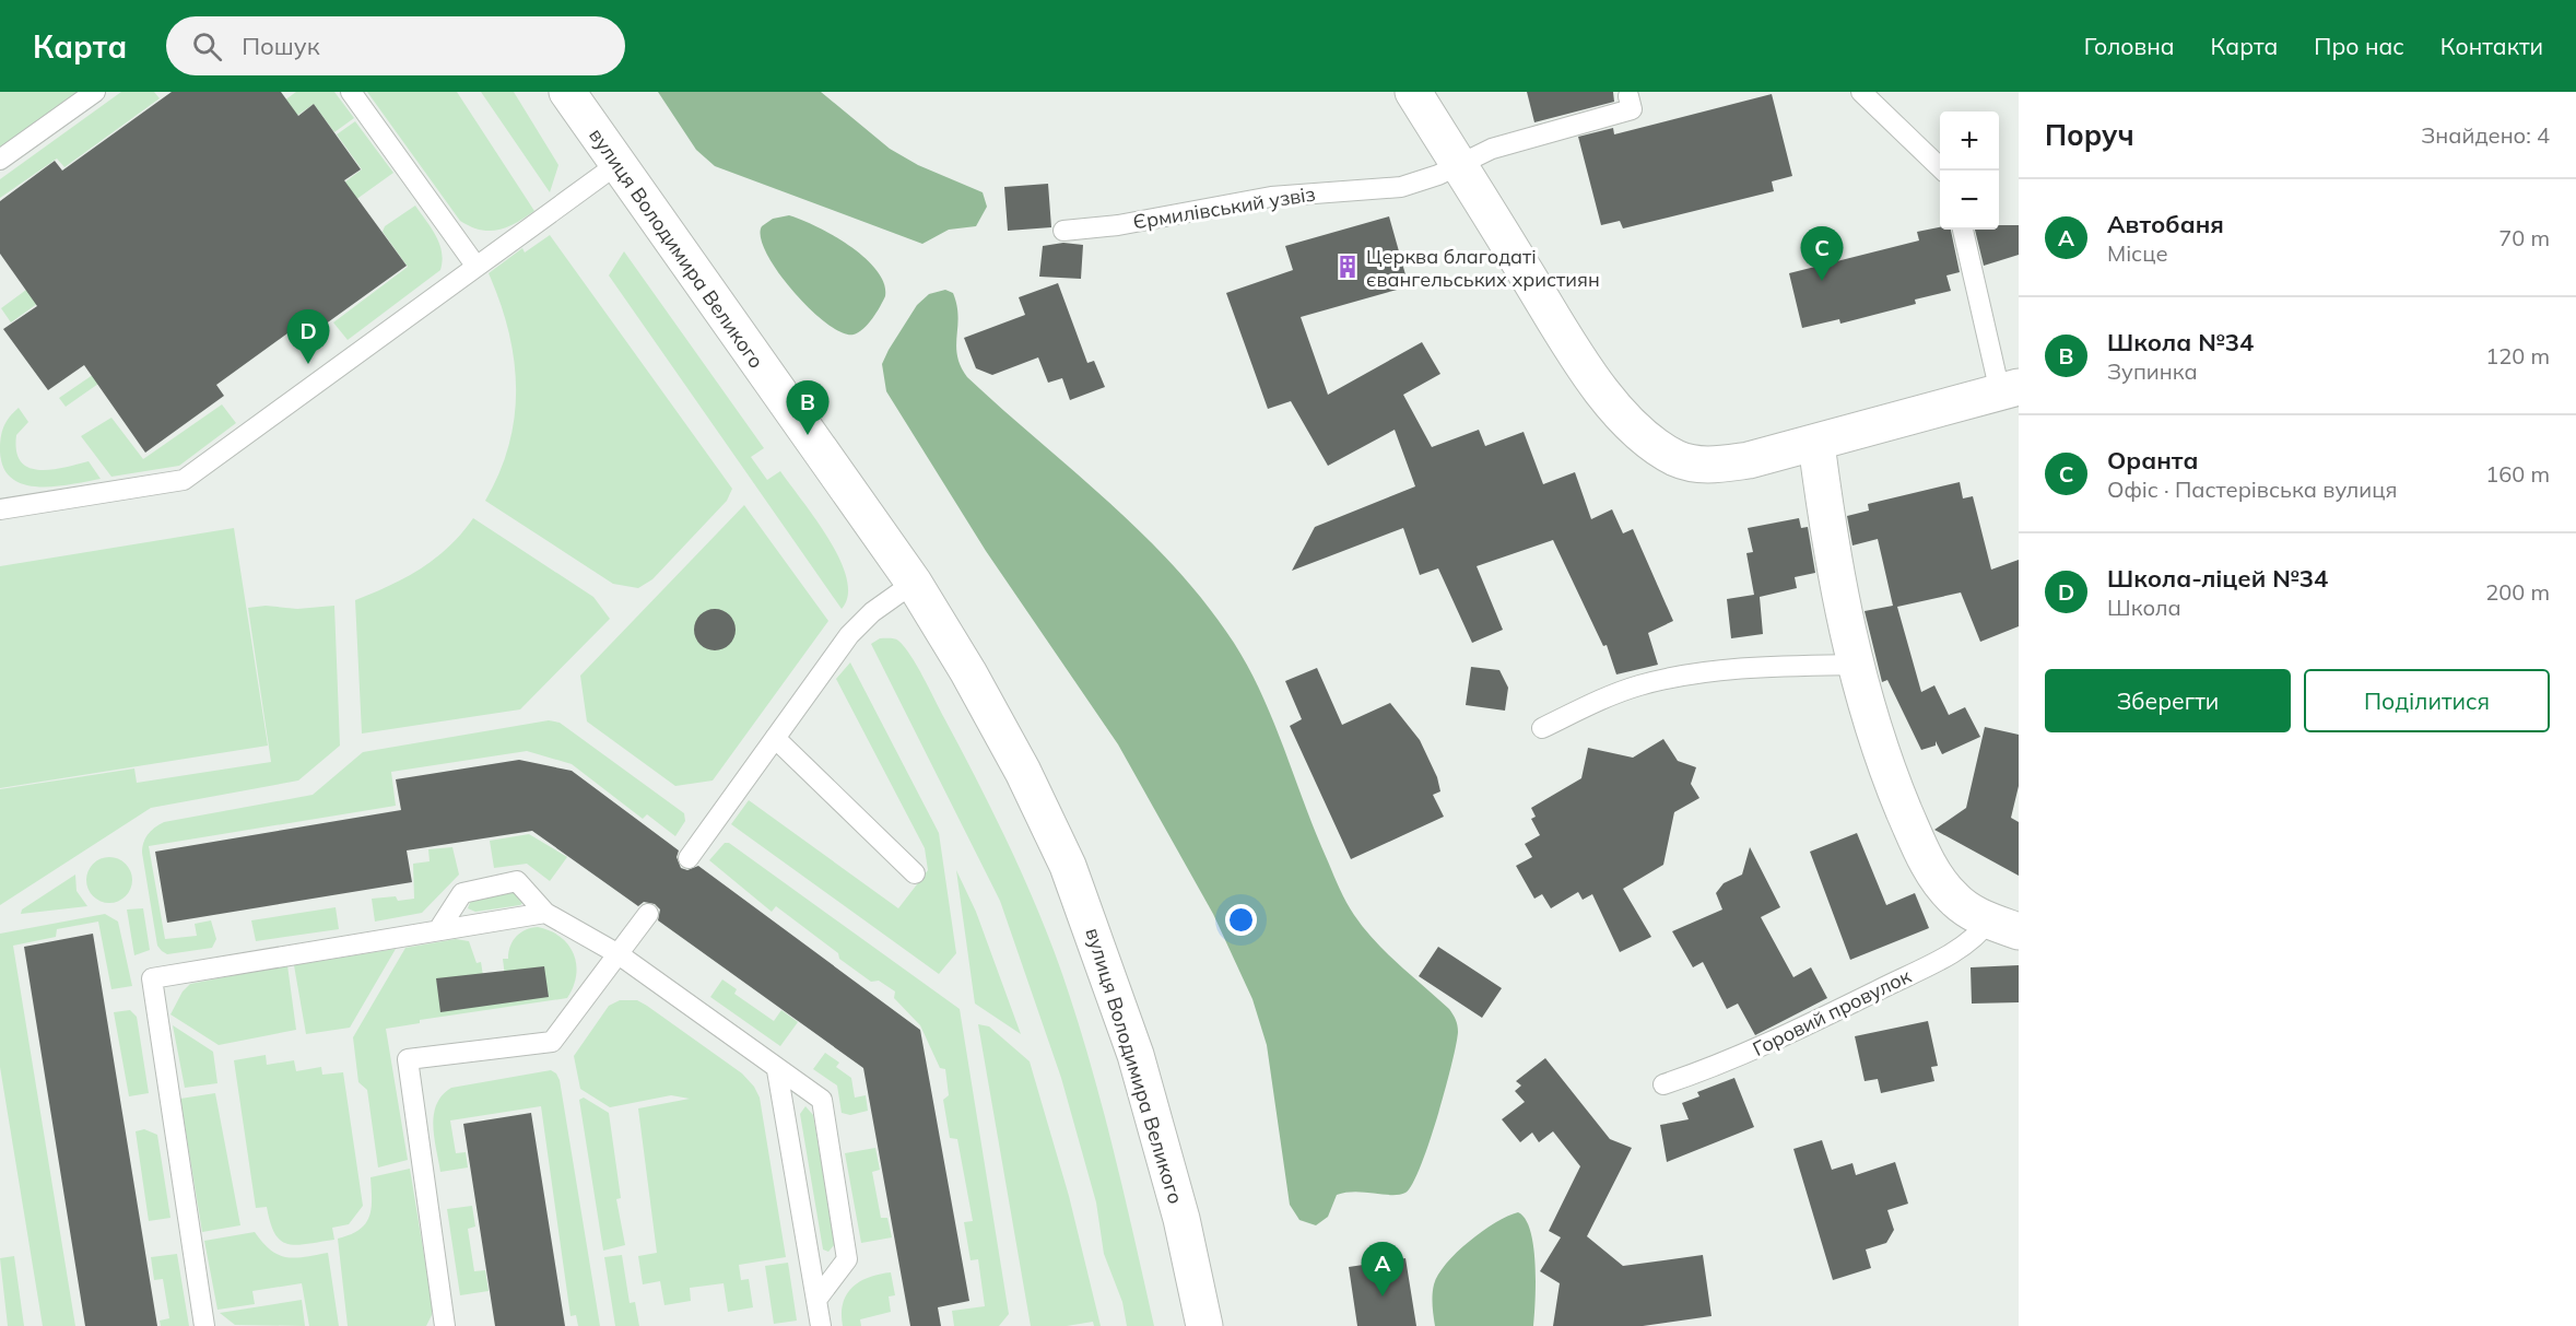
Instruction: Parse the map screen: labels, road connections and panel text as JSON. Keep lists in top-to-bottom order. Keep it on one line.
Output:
{"streets":{"main road":["вулиця Володимира Великого"],"lane":["Єрмилівський узвіз","Горовий провулок"]},"places":{"building":["Церква благодаті євангельських християн"]},"page":{"header":"Карта","search":"Пошук","nav":["Головна","Карта","Про нас","Контакти"],"heading":["Поруч","Знайдено: 4"],"map_buttons":["+","−"],"list":[{"mark":"A","name":"Автобаня","note":"Місце","value":"70 m"},{"mark":"B","name":"Школа №34","note":"Зупинка","value":"120 m"},{"mark":"C","name":"Оранта","note":"Офіс · Пастерівська вулиця","value":"160 m"},{"mark":"D","name":"Школа-ліцей №34","note":"Школа","value":"200 m"}],"pins":["C","D","B","A"],"buttons":["Зберегти","Поділитися"]}}
